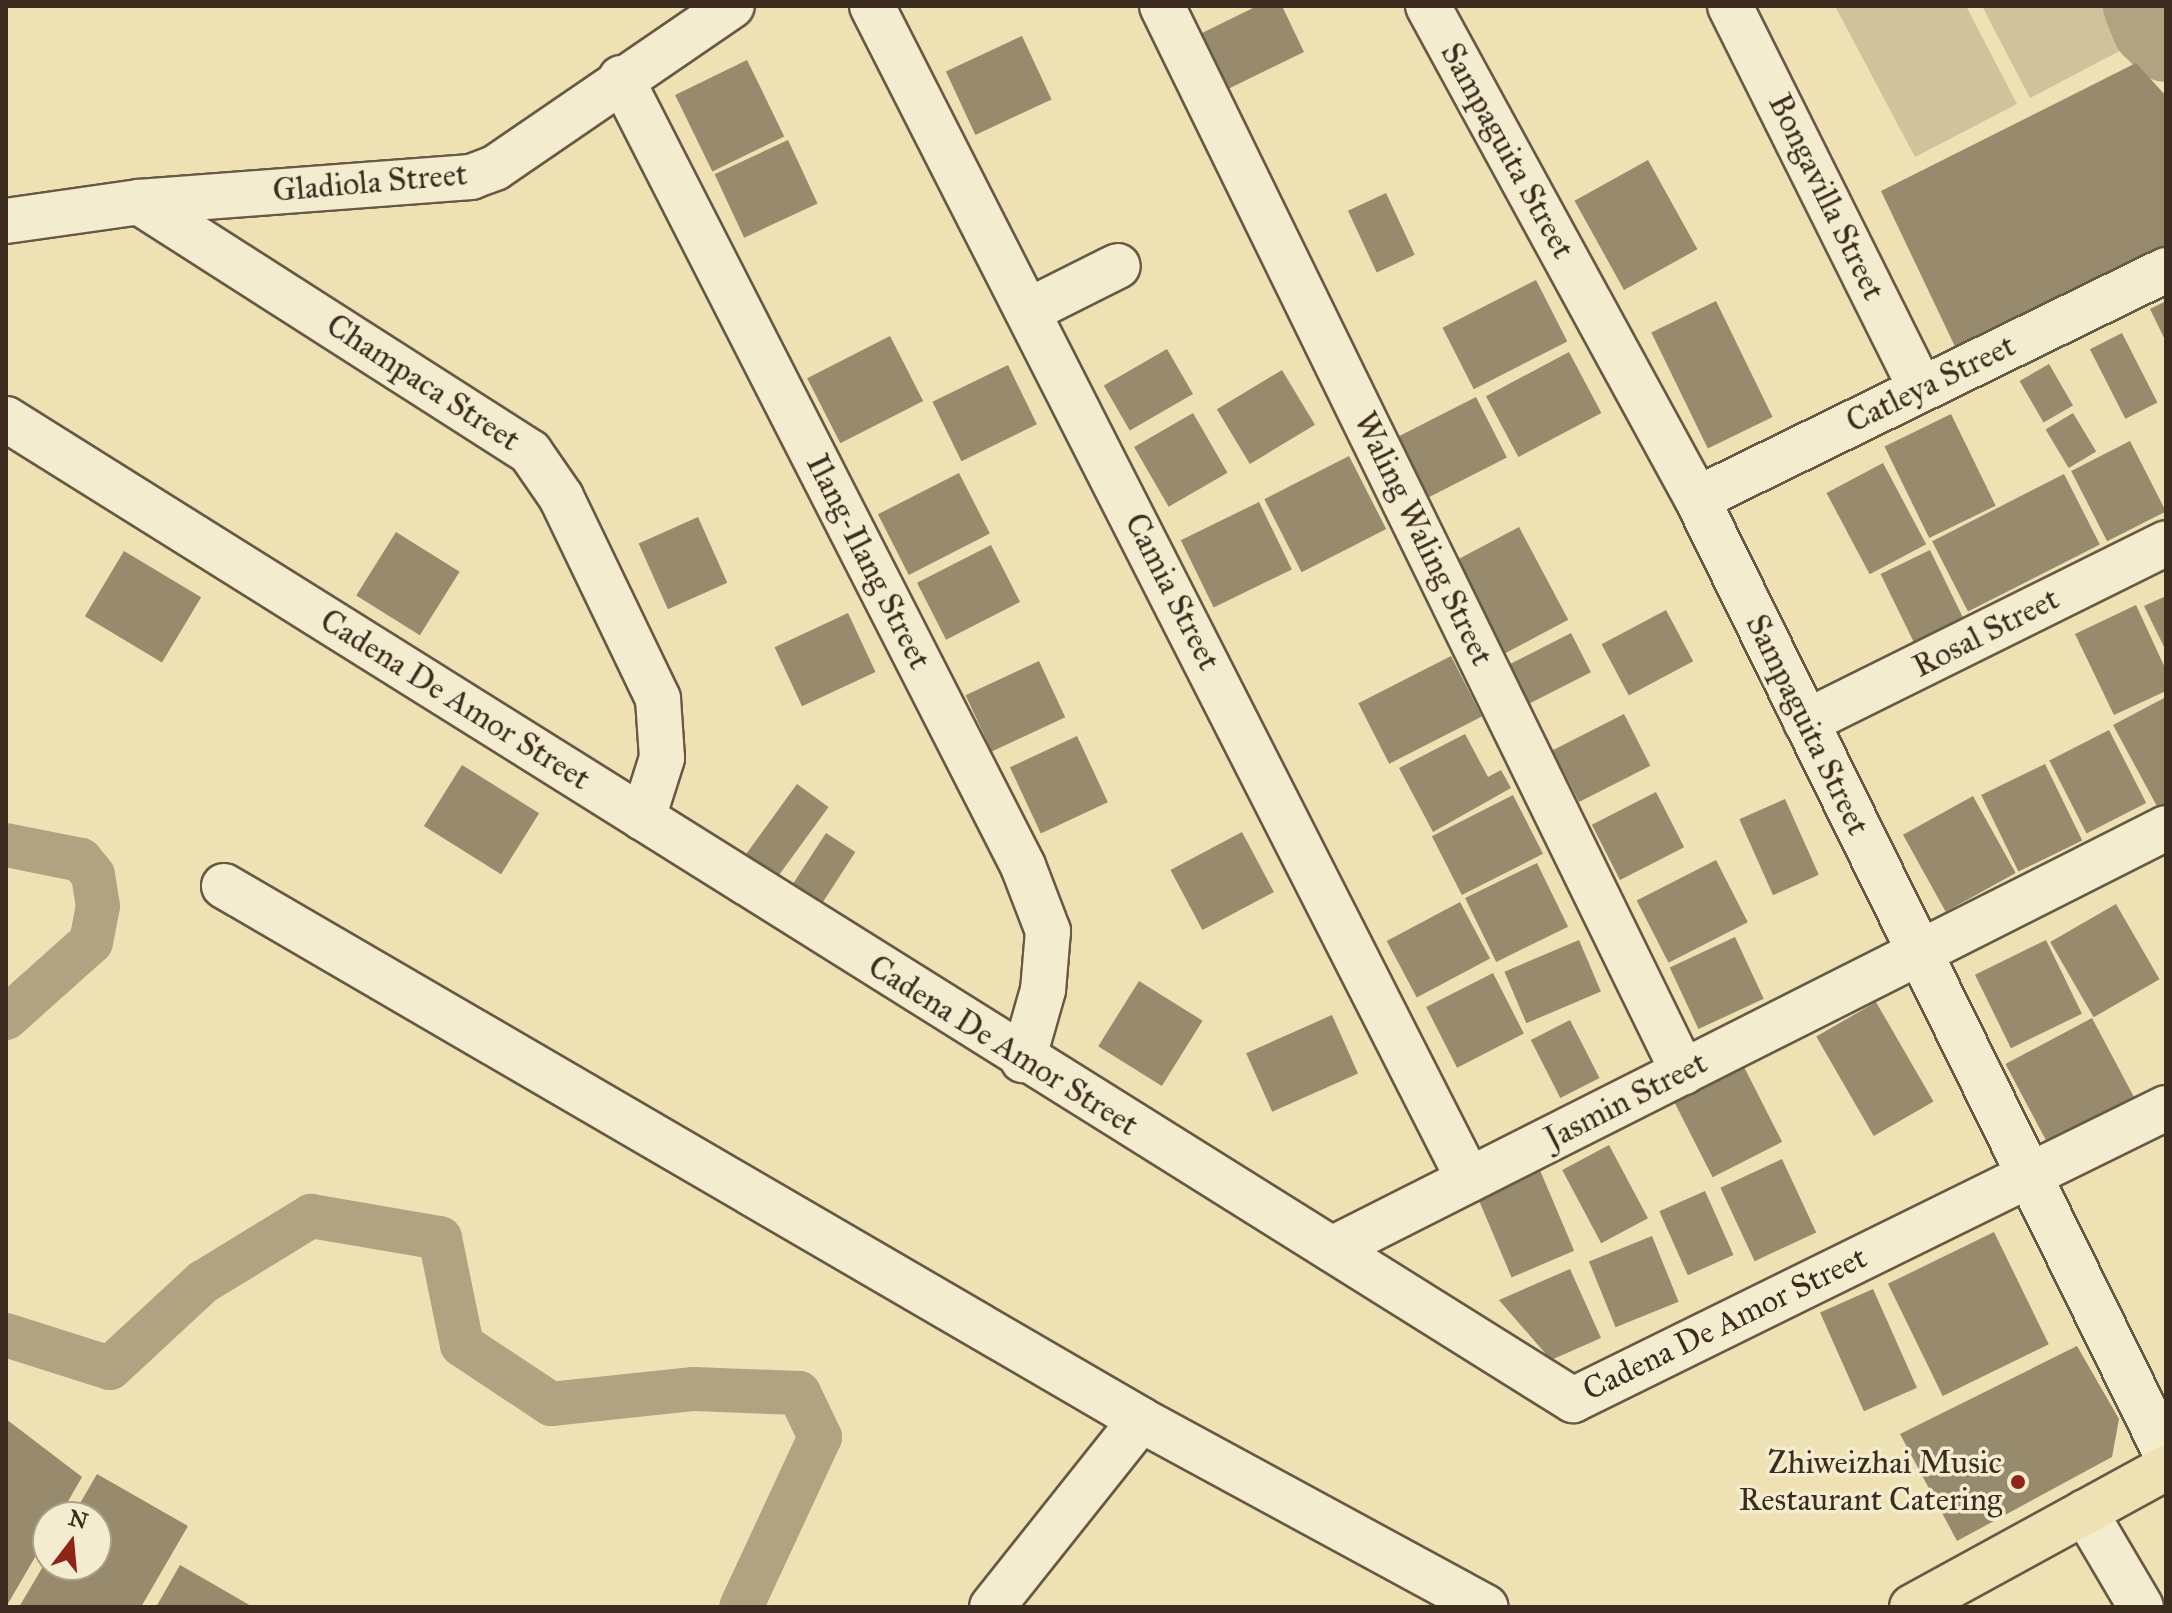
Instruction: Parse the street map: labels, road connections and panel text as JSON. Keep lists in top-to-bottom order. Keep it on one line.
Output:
{"streets":{"street":["Sampaguita Street","Gladiola Street","Bongavilla Street","Champaca Street","Catleya Street","Waling Waling Street","Ilang-Ilang Street","Camia Street","Rosal Street","Cadena De Amor Street","Jasmin Street"]},"crossings":[["Sampaguita Street","Catleya Street"],["Sampaguita Street","Rosal Street"],["Sampaguita Street","Cadena De Amor Street"],["Sampaguita Street","Jasmin Street"],["Gladiola Street","Champaca Street"],["Gladiola Street","Ilang-Ilang Street"],["Bongavilla Street","Catleya Street"],["Champaca Street","Cadena De Amor Street"],["Waling Waling Street","Jasmin Street"],["Ilang-Ilang Street","Cadena De Amor Street"],["Camia Street","Jasmin Street"],["Cadena De Amor Street","Jasmin Street"]],"places":["Zhiweizhai Music Restaurant Catering"],"north":"top"}
